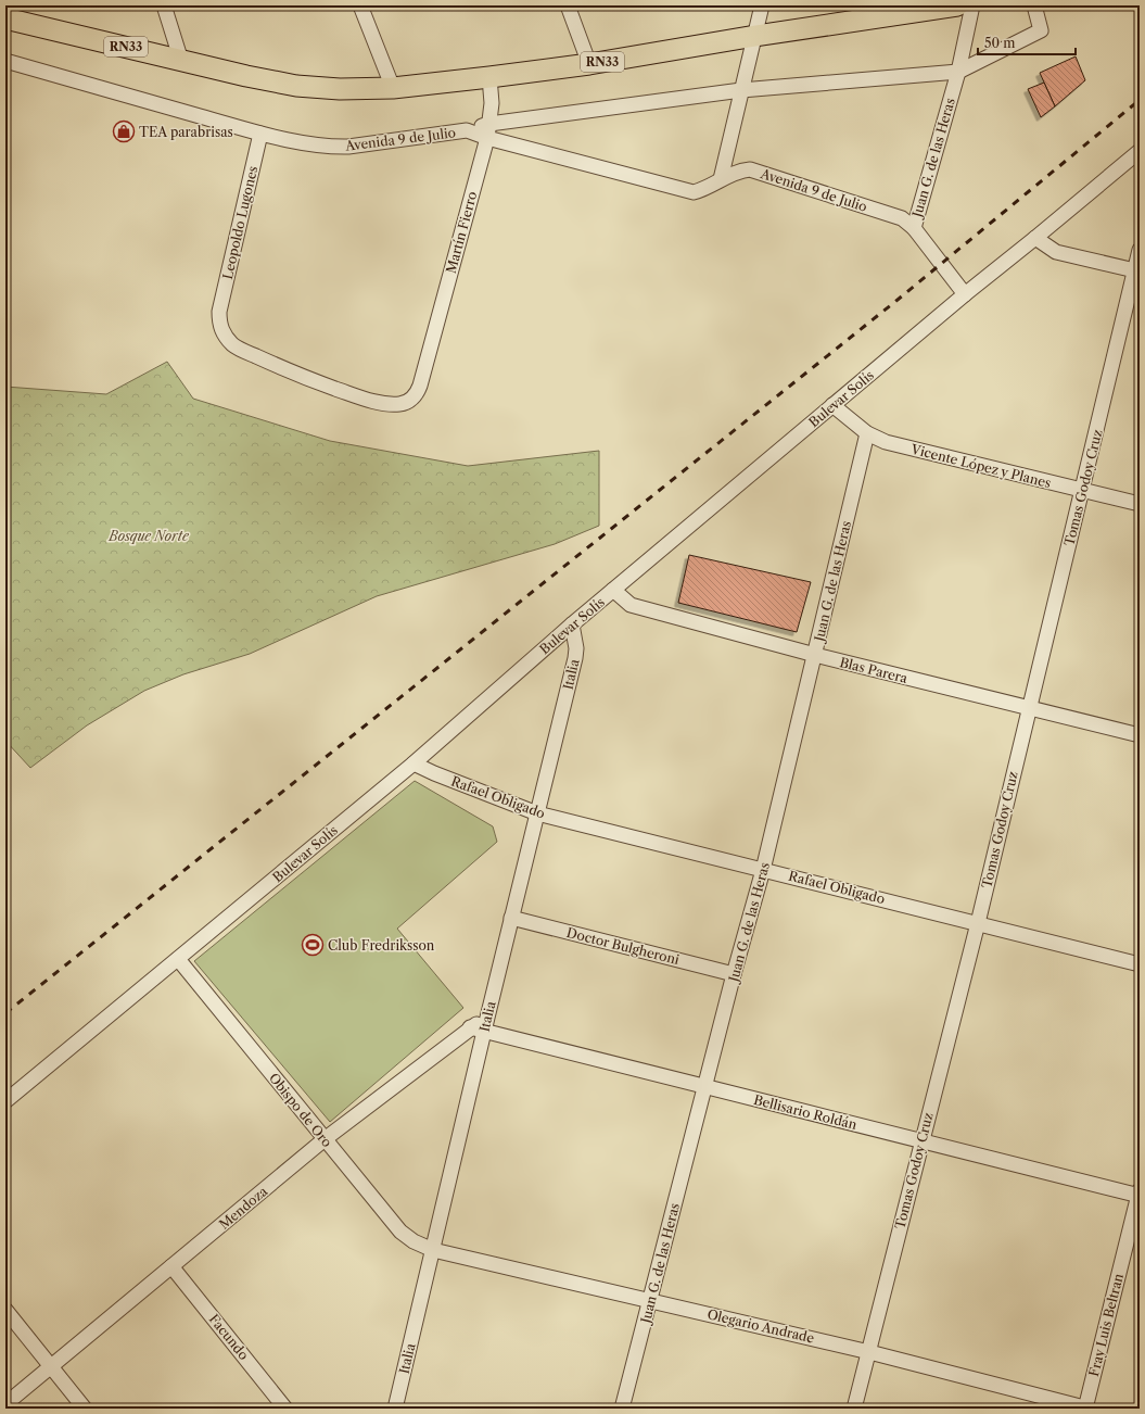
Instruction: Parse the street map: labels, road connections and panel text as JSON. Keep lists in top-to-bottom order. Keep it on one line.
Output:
{"streets":{"highway":["RN33"],"street":["Avenida 9 de Julio","Juan G. de las Heras","Leopoldo Lugones","Martín Fierro","Bulevar Solís","Vicente López y Planes","Tomas Godoy Cruz","Blas Parera","Italia","Rafael Obligado","Doctor Bulgheroni","Obispo de Oro","Bellisario Roldán","Mendoza","Fray Luis Beltran","Olegario Andrade","Facundo"]},"crossings":[["RN33","Martín Fierro"],["Avenida 9 de Julio","Juan G. de las Heras"],["Avenida 9 de Julio","Leopoldo Lugones"],["Avenida 9 de Julio","Martín Fierro"],["Juan G. de las Heras","Bulevar Solís"],["Juan G. de las Heras","Vicente López y Planes"],["Juan G. de las Heras","Blas Parera"],["Juan G. de las Heras","Rafael Obligado"],["Juan G. de las Heras","Doctor Bulgheroni"],["Juan G. de las Heras","Bellisario Roldán"],["Juan G. de las Heras","Olegario Andrade"],["Leopoldo Lugones","Martín Fierro"],["Bulevar Solís","Vicente López y Planes"],["Bulevar Solís","Blas Parera"],["Bulevar Solís","Italia"],["Bulevar Solís","Rafael Obligado"],["Bulevar Solís","Obispo de Oro"],["Vicente López y Planes","Tomas Godoy Cruz"],["Tomas Godoy Cruz","Blas Parera"],["Tomas Godoy Cruz","Rafael Obligado"],["Tomas Godoy Cruz","Bellisario Roldán"],["Tomas Godoy Cruz","Olegario Andrade"],["Italia","Rafael Obligado"],["Italia","Doctor Bulgheroni"],["Italia","Obispo de Oro"],["Italia","Bellisario Roldán"],["Italia","Mendoza"],["Italia","Olegario Andrade"],["Obispo de Oro","Mendoza"],["Obispo de Oro","Olegario Andrade"],["Bellisario Roldán","Mendoza"],["Bellisario Roldán","Fray Luis Beltran"],["Mendoza","Facundo"],["Fray Luis Beltran","Olegario Andrade"]],"parks":["Bosque Norte"],"places":{"shop":["TEA parabrisas"],"sports":["Club Fredriksson"]},"scale_bar":"50 m"}
